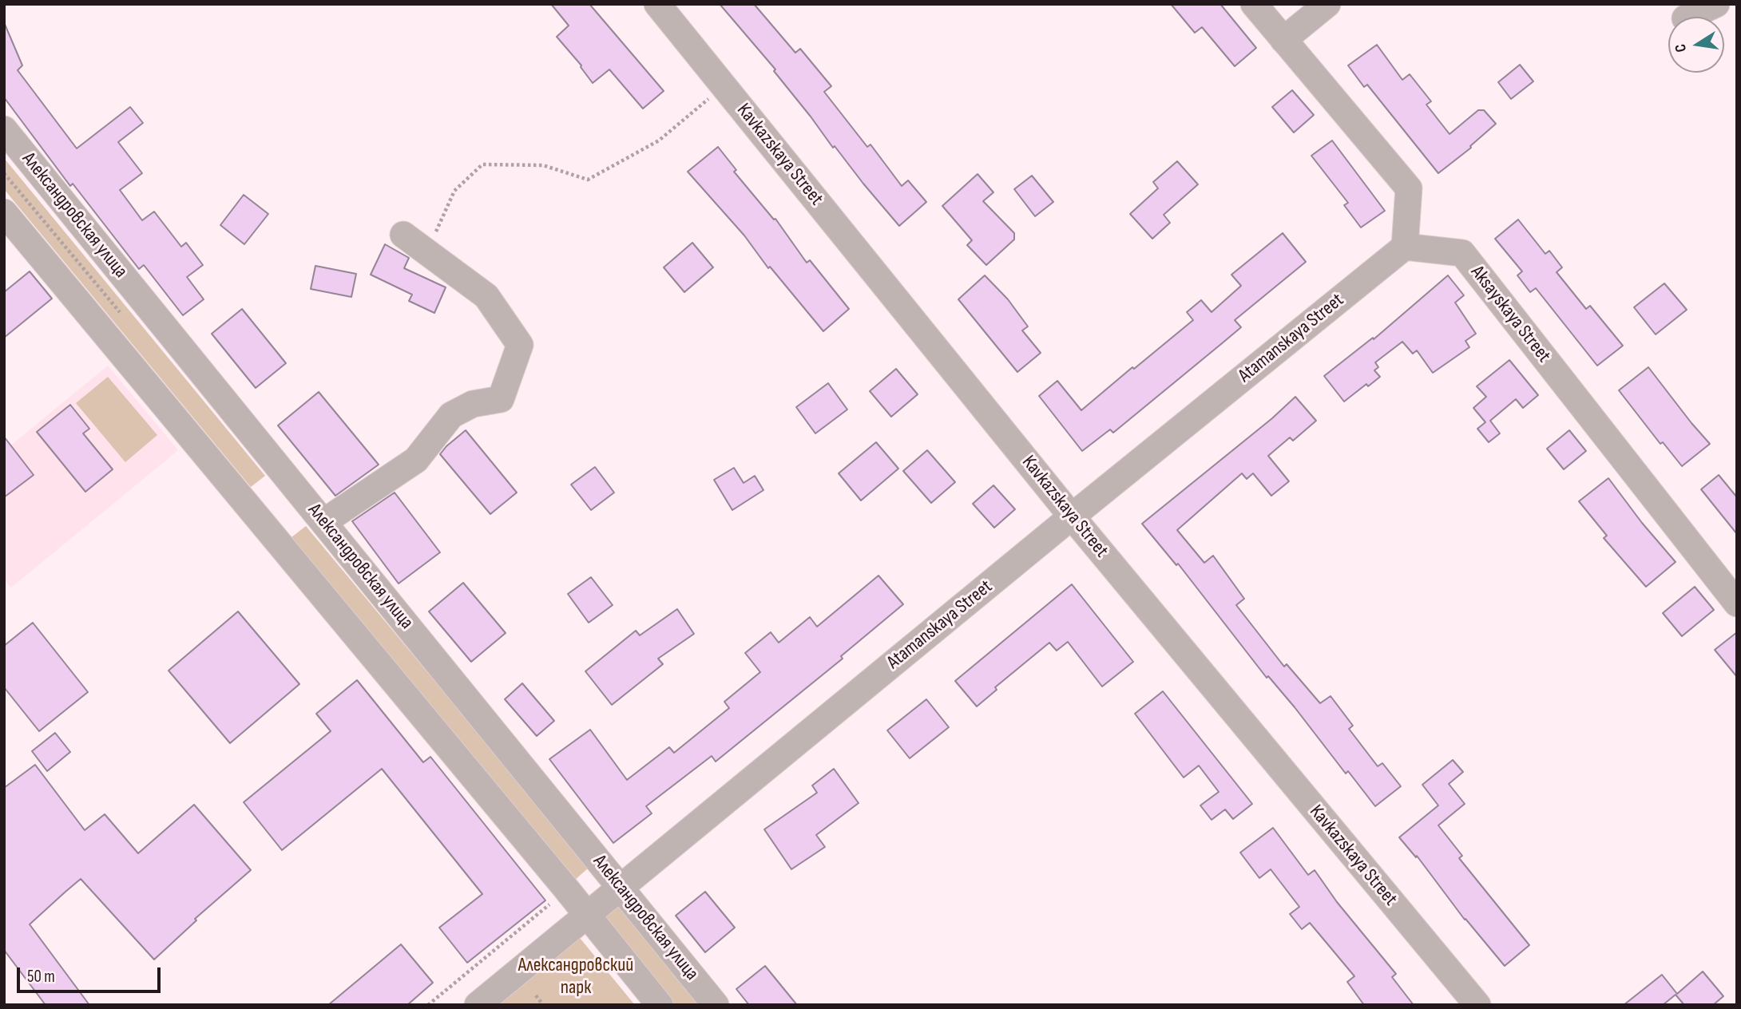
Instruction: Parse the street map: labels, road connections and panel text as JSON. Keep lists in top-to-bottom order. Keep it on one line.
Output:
{"streets":{"street":["Kavkazskaya Street","Александровская улица","Aksayskaya Street","Atamanskaya Street"]},"crossings":[["Kavkazskaya Street","Atamanskaya Street"],["Александровская улица","Atamanskaya Street"],["Aksayskaya Street","Atamanskaya Street"]],"parks":["Александровский парк"],"scale_bar":"50 m","north":"left"}
